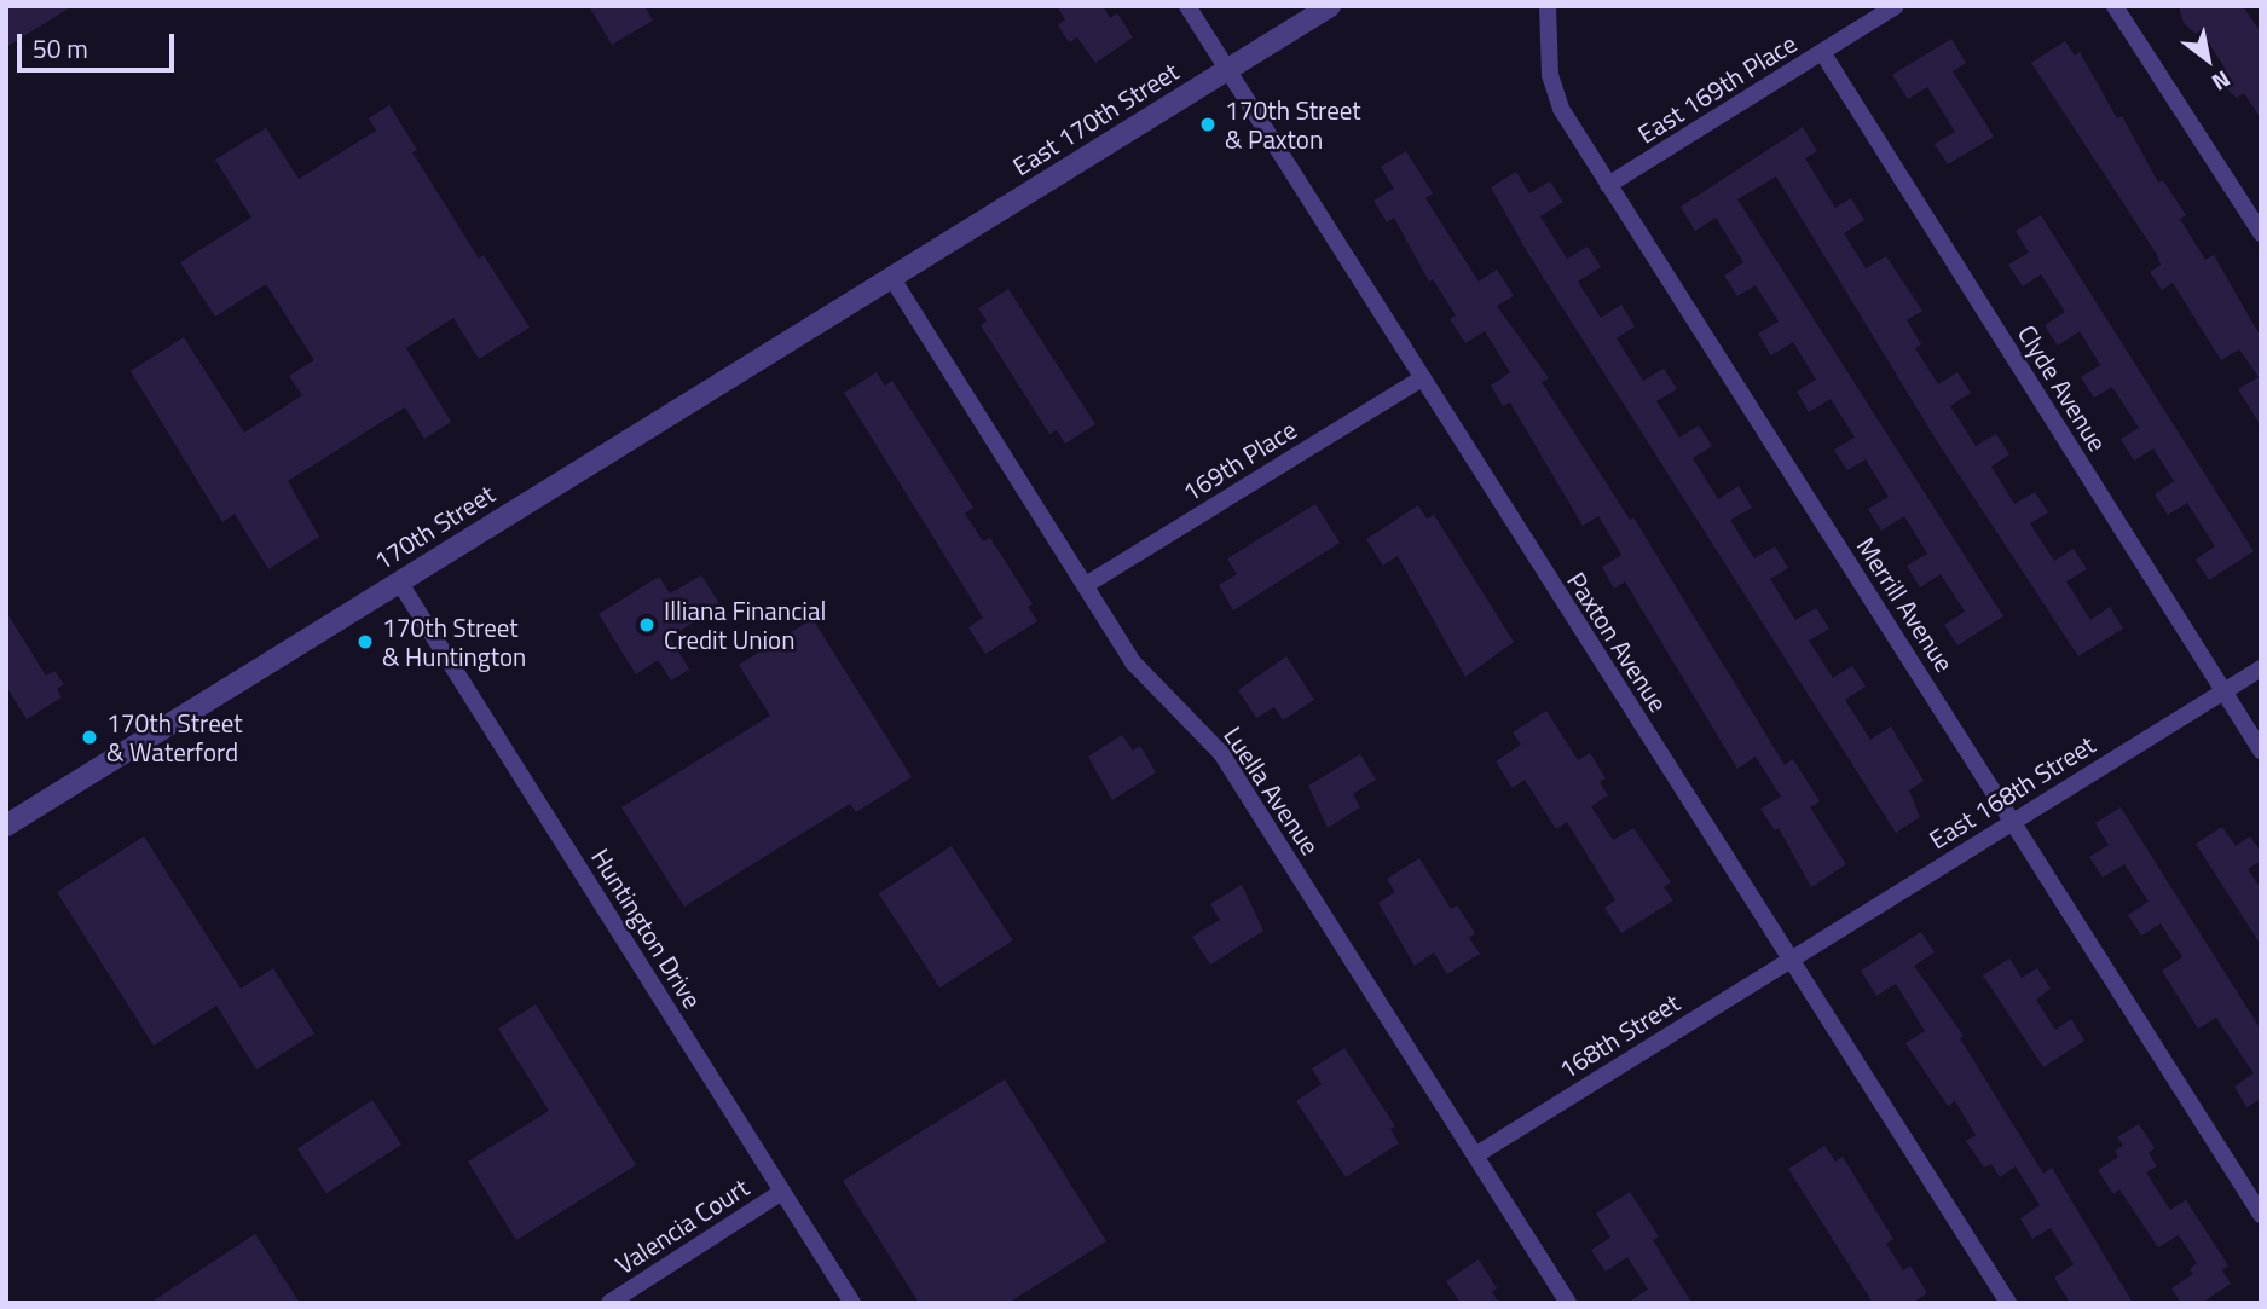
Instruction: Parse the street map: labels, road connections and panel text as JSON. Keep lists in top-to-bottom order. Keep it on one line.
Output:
{"streets":{"street":["East 169th Place","East 170th Street","Clyde Avenue","169th Place","170th Street","Merrill Avenue","Paxton Avenue","Luella Avenue","East 168th Street","Huntington Drive","168th Street","Valencia Court"]},"crossings":[["East 169th Place","Clyde Avenue"],["East 169th Place","Merrill Avenue"],["East 170th Street","170th Street"],["East 170th Street","Paxton Avenue"],["East 170th Street","Luella Avenue"],["Clyde Avenue","East 168th Street"],["169th Place","Paxton Avenue"],["169th Place","Luella Avenue"],["170th Street","Luella Avenue"],["170th Street","Huntington Drive"],["Merrill Avenue","East 168th Street"],["Paxton Avenue","East 168th Street"],["Paxton Avenue","168th Street"],["Luella Avenue","168th Street"],["East 168th Street","168th Street"],["Huntington Drive","Valencia Court"]],"places":["170th Street & Paxton","Illiana Financial Credit Union","170th Street & Huntington","170th Street & Waterford"],"scale_bar":"50 m","north":"bottom right"}
